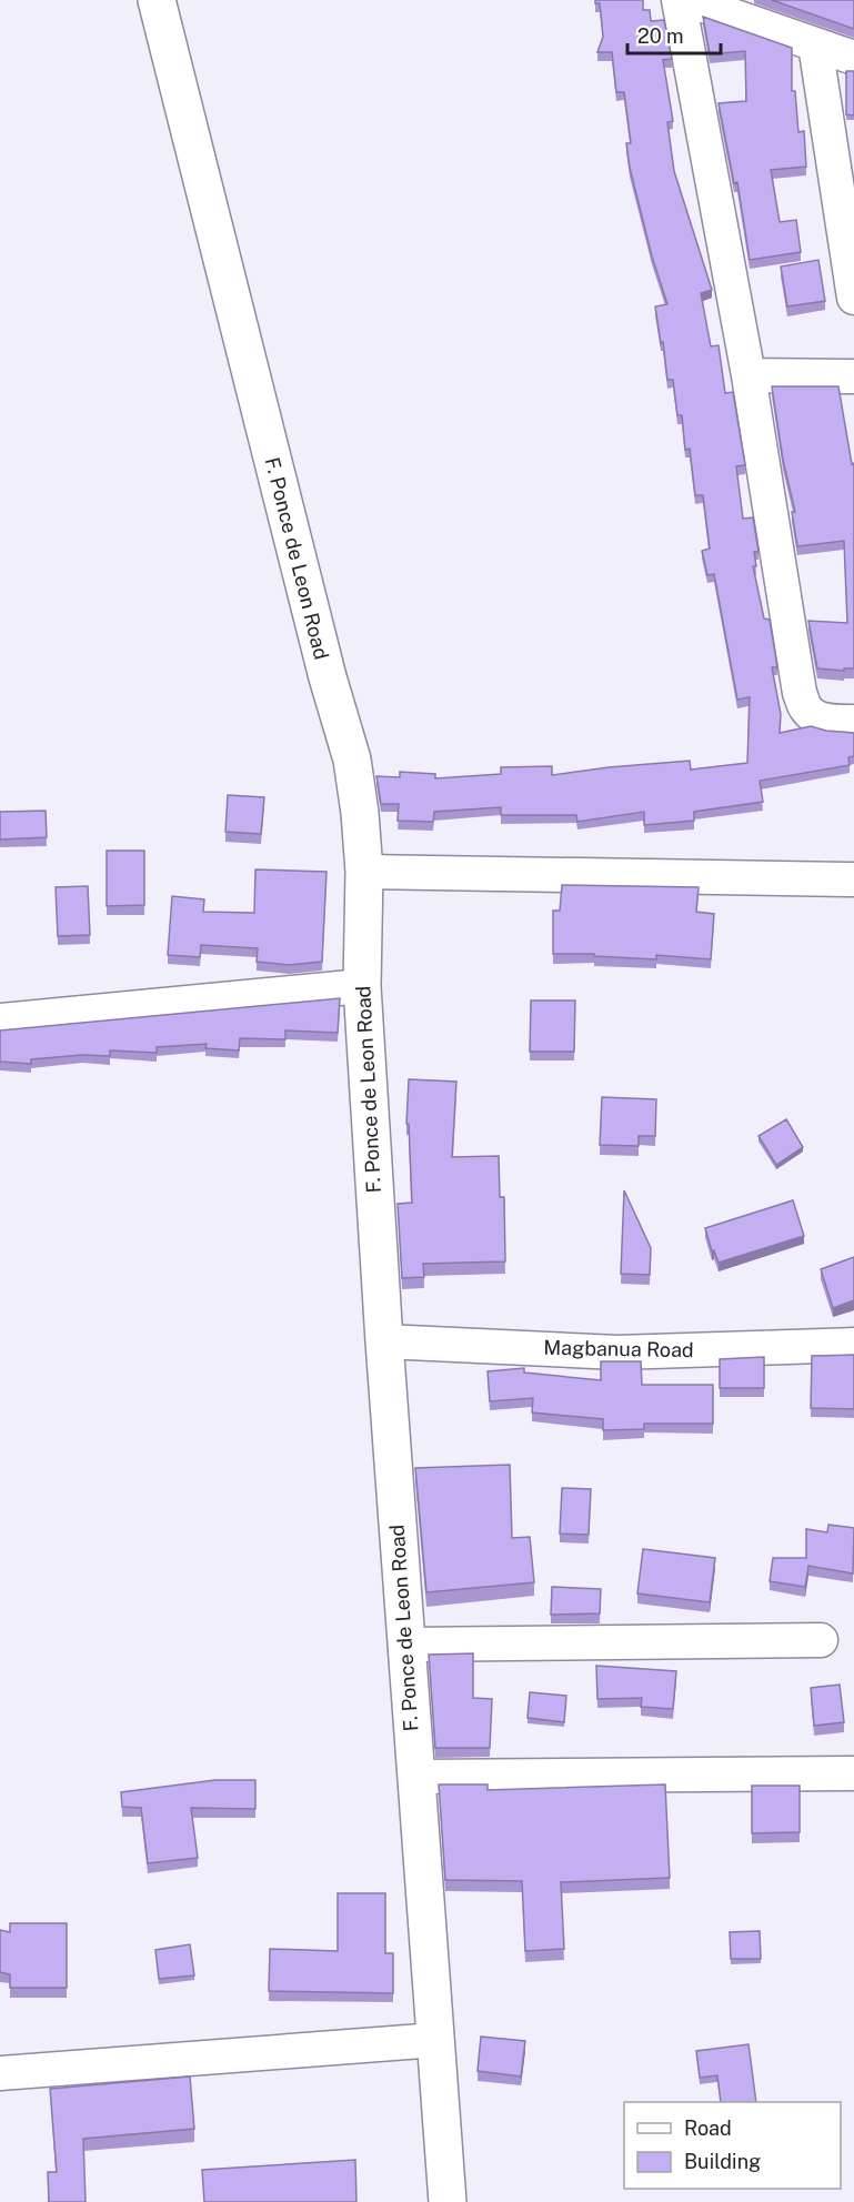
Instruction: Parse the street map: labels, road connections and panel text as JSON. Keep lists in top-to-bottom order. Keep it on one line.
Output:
{"streets":{"street":["F. Ponce de Leon Road","Magbanua Road"]},"crossings":[["F. Ponce de Leon Road","Magbanua Road"]],"legend":["Road","Building"],"scale_bar":"20 m"}
